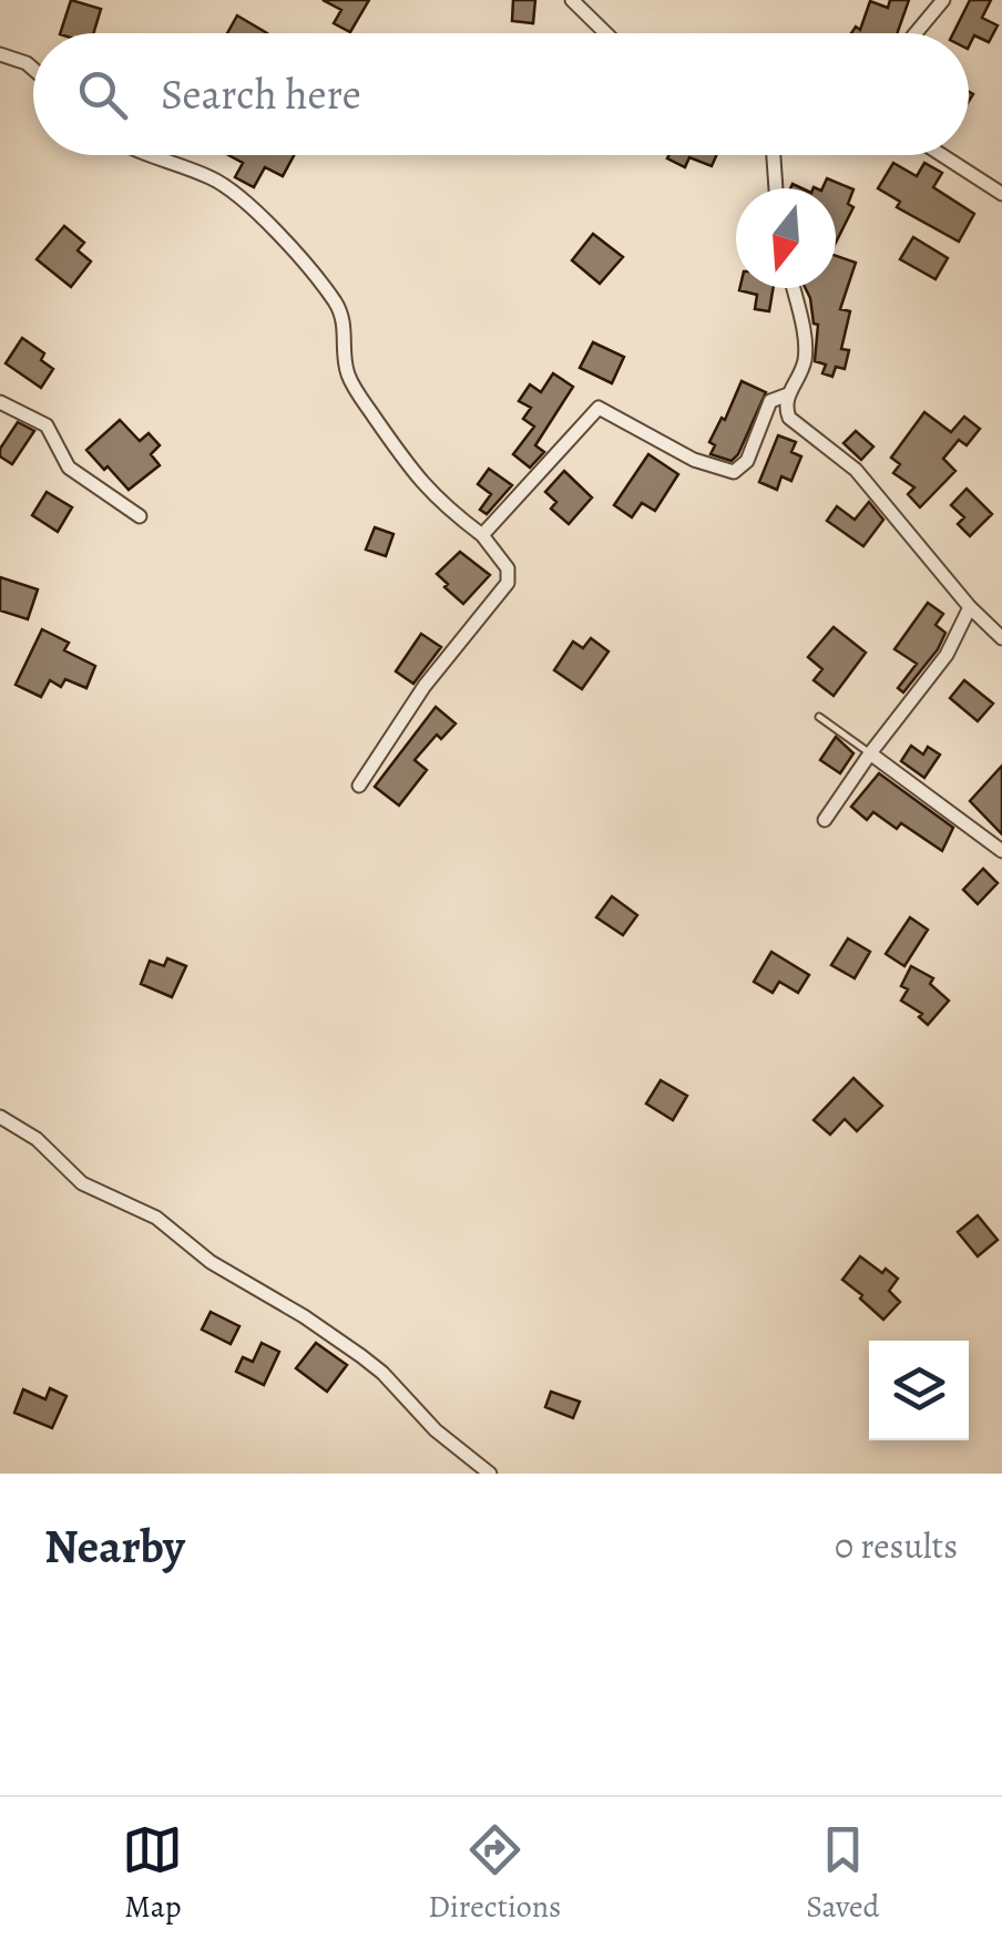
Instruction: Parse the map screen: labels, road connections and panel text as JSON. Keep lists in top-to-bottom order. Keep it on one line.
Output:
{"north":"bottom","page":{"search":"Search here","heading":["Nearby","0 results"],"nav":["Map","Directions","Saved"]}}
